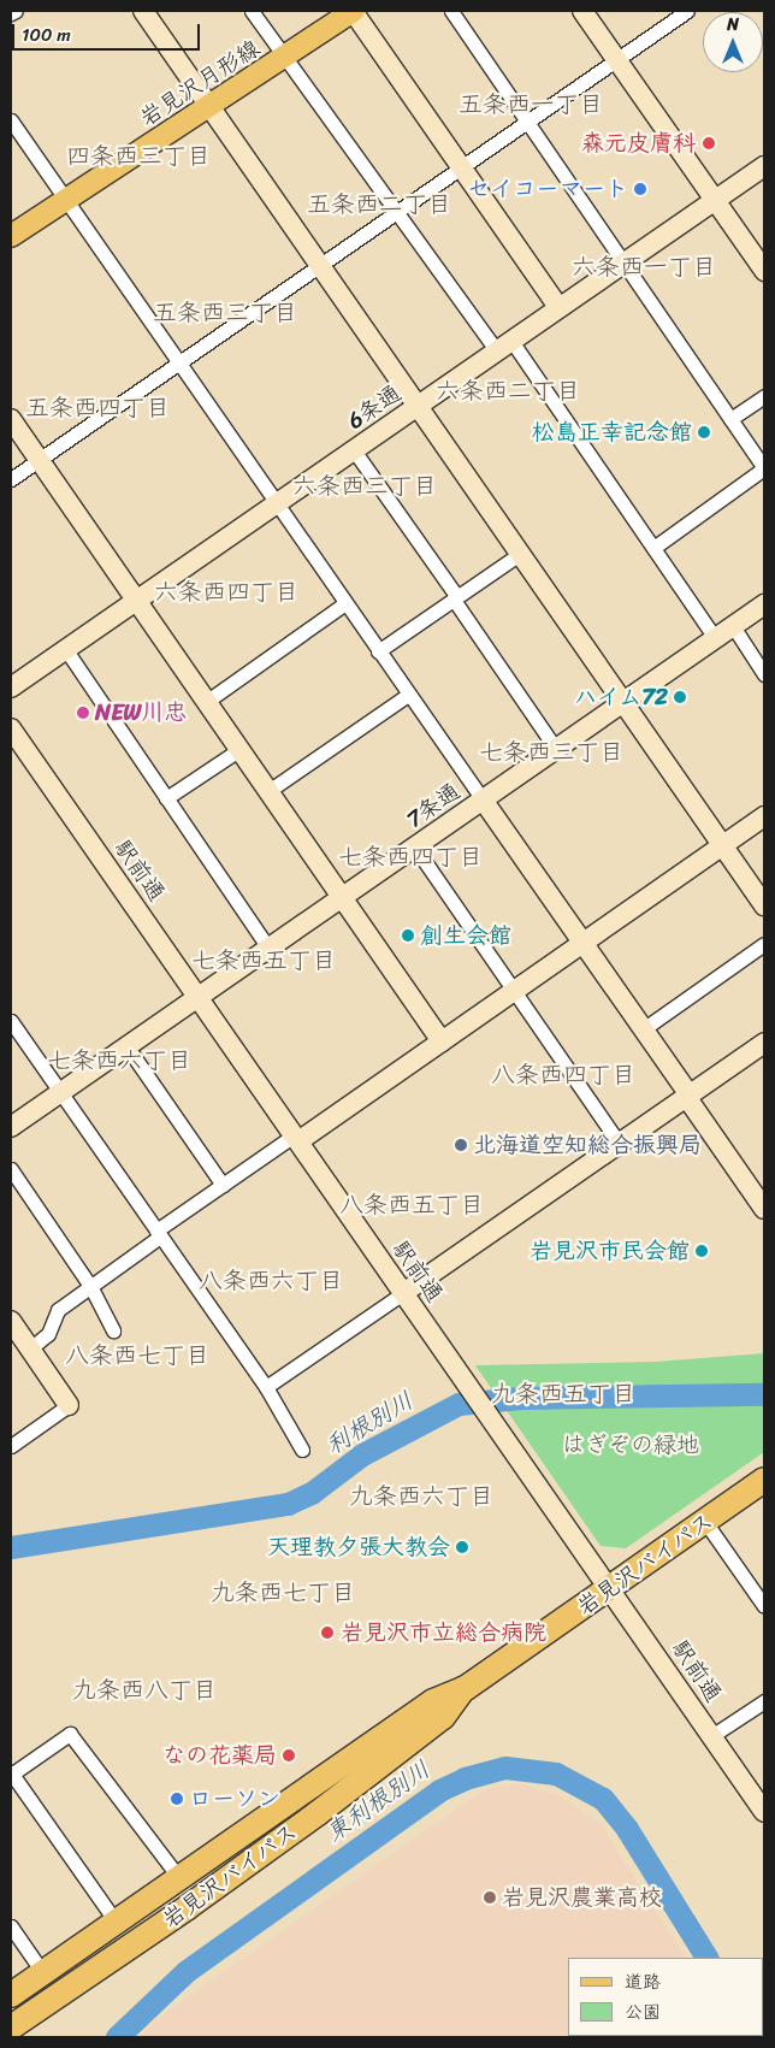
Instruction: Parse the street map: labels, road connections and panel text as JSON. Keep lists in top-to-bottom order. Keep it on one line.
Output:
{"streets":{"highway":["岩見沢バイパス"],"main road":["岩見沢月形線"],"street":["6条通","7条通","駅前通"]},"crossings":[["7条通","駅前通"],["駅前通","岩見沢バイパス"]],"districts":["五条西一丁目","四条西三丁目","五条西二丁目","六条西一丁目","五条西三丁目","六条西二丁目","五条西四丁目","六条西三丁目","六条西四丁目","七条西三丁目","七条西四丁目","七条西五丁目","七条西六丁目","八条西四丁目","八条西五丁目","八条西六丁目","八条西七丁目","九条西五丁目","九条西六丁目","九条西七丁目","九条西八丁目"],"water":["利根別川","東利根別川"],"parks":["はぎぞの緑地"],"places":["森元皮膚科","セイコーマート","松島正幸記念館","ハイム72","NEW川忠","創生会館","北海道空知総合振興局","岩見沢市民会館","天理教夕張大教会","岩見沢市立総合病院","なの花薬局","ローソン","岩見沢農業高校"],"legend":["道路","公園"],"scale_bar":"100 m","north":"top"}
